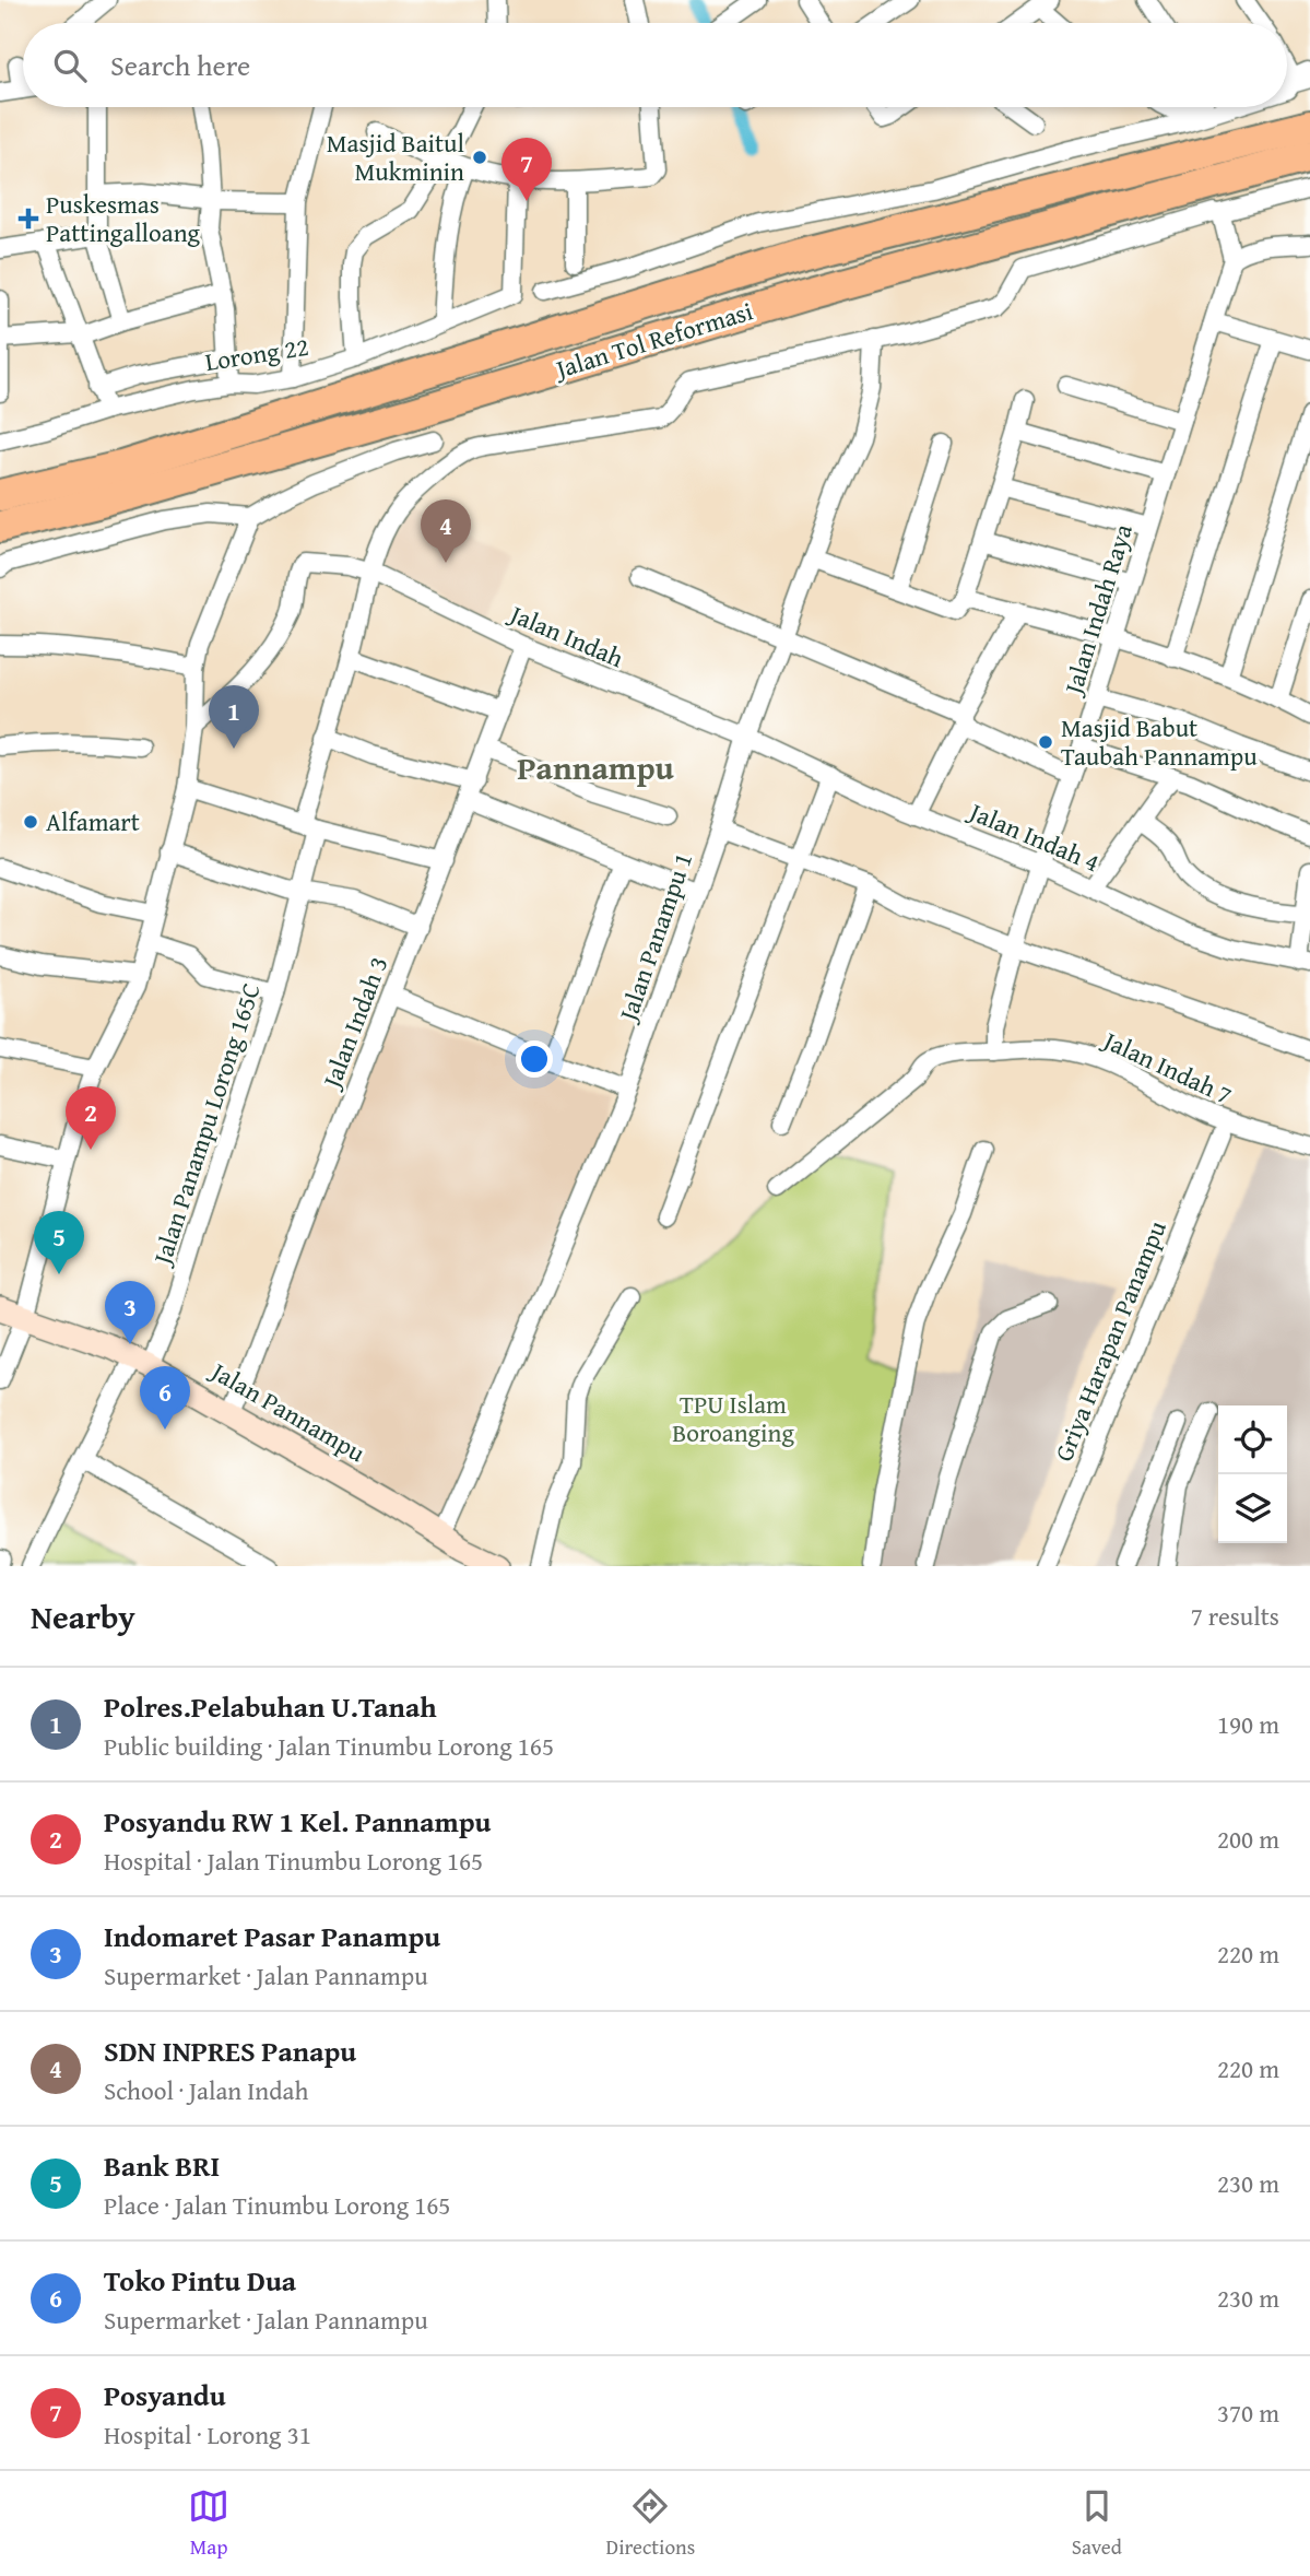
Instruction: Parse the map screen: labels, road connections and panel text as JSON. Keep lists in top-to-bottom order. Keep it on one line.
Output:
{"streets":{"highway":["Jalan Tol Reformasi"],"main road":["Jalan Pannampu"],"street":["Lorong 22","Jalan Indah Raya","Jalan Indah","Jalan Indah 4","Jalan Panampu 1","Jalan Indah 3","Jalan Indah 7","Jalan Panampu Lorong 165C","Griya Harapan Panampu"]},"crossings":[["Jalan Indah Raya","Jalan Indah 4"],["Jalan Indah Raya","Jalan Indah 7"],["Jalan Indah","Jalan Indah 4"],["Jalan Indah","Jalan Panampu 1"],["Jalan Indah","Jalan Indah 3"],["Jalan Indah","Jalan Panampu Lorong 165C"],["Jalan Indah 4","Jalan Panampu 1"],["Jalan Panampu 1","Jalan Panampu Lorong 165C"],["Jalan Panampu 1","Jalan Pannampu"],["Jalan Indah 3","Jalan Pannampu"],["Jalan Panampu Lorong 165C","Jalan Pannampu"]],"districts":["Pannampu"],"parks":["TPU Islam Boroanging"],"places":{"other":["Masjid Baitul Mukminin","Masjid Babut Taubah Pannampu","Alfamart"],"health":["Puskesmas Pattingalloang"]},"page":{"search":"Search here","pins":["7","4","1","2","5","3","6"],"heading":["Nearby","7 results"],"list":[{"mark":"1","name":"Polres.Pelabuhan U.Tanah","note":"Public building · Jalan Tinumbu Lorong 165","value":"190 m"},{"mark":"2","name":"Posyandu RW 1 Kel. Pannampu","note":"Hospital · Jalan Tinumbu Lorong 165","value":"200 m"},{"mark":"3","name":"Indomaret Pasar Panampu","note":"Supermarket · Jalan Pannampu","value":"220 m"},{"mark":"4","name":"SDN INPRES Panapu","note":"School · Jalan Indah","value":"220 m"},{"mark":"5","name":"Bank BRI","note":"Place · Jalan Tinumbu Lorong 165","value":"230 m"},{"mark":"6","name":"Toko Pintu Dua","note":"Supermarket · Jalan Pannampu","value":"230 m"},{"mark":"7","name":"Posyandu","note":"Hospital · Lorong 31","value":"370 m"}],"nav":["Map","Directions","Saved"]}}
